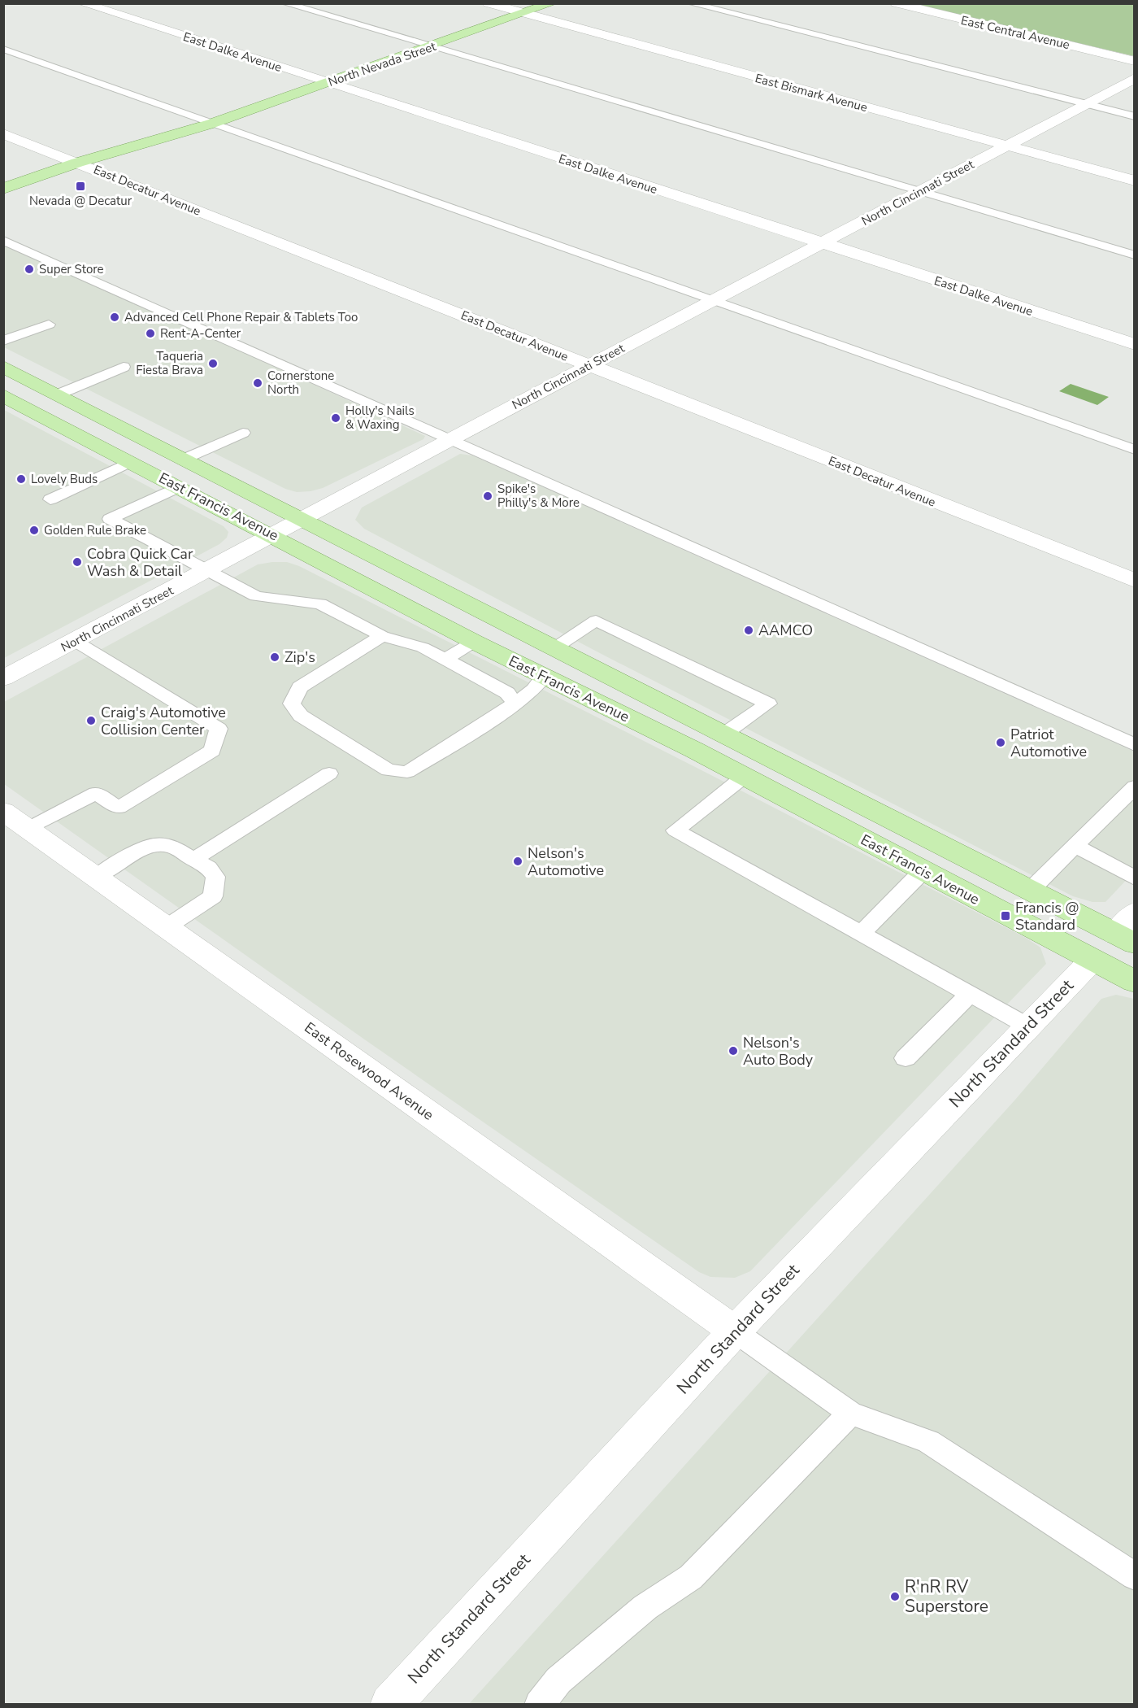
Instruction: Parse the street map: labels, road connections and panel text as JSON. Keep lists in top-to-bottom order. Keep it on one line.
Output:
{"streets":{"main road":["North Nevada Street","East Francis Avenue"],"street":["East Central Avenue","East Dalke Avenue","East Bismark Avenue","East Decatur Avenue","North Cincinnati Street","North Standard Street","East Rosewood Avenue"]},"crossings":[["East Dalke Avenue","North Nevada Street"],["East Dalke Avenue","North Cincinnati Street"],["North Nevada Street","East Bismark Avenue"],["North Nevada Street","East Decatur Avenue"],["East Bismark Avenue","North Cincinnati Street"],["East Decatur Avenue","North Cincinnati Street"],["North Cincinnati Street","East Francis Avenue"],["East Francis Avenue","North Standard Street"],["North Standard Street","East Rosewood Avenue"]],"places":{"transit":["Nevada @ Decatur","Francis @ Standard"],"other":["Super Store","Advanced Cell Phone Repair & Tablets Too","Rent-A-Center","Taqueria Fiesta Brava","Cornerstone North","Holly's Nails & Waxing","Lovely Buds","Spike's Philly's & More","Golden Rule Brake","Cobra Quick Car Wash & Detail","AAMCO","Zip's","Craig's Automotive Collision Center","Patriot Automotive","Nelson's Automotive","Nelson's Auto Body","R'nR RV Superstore"]}}
